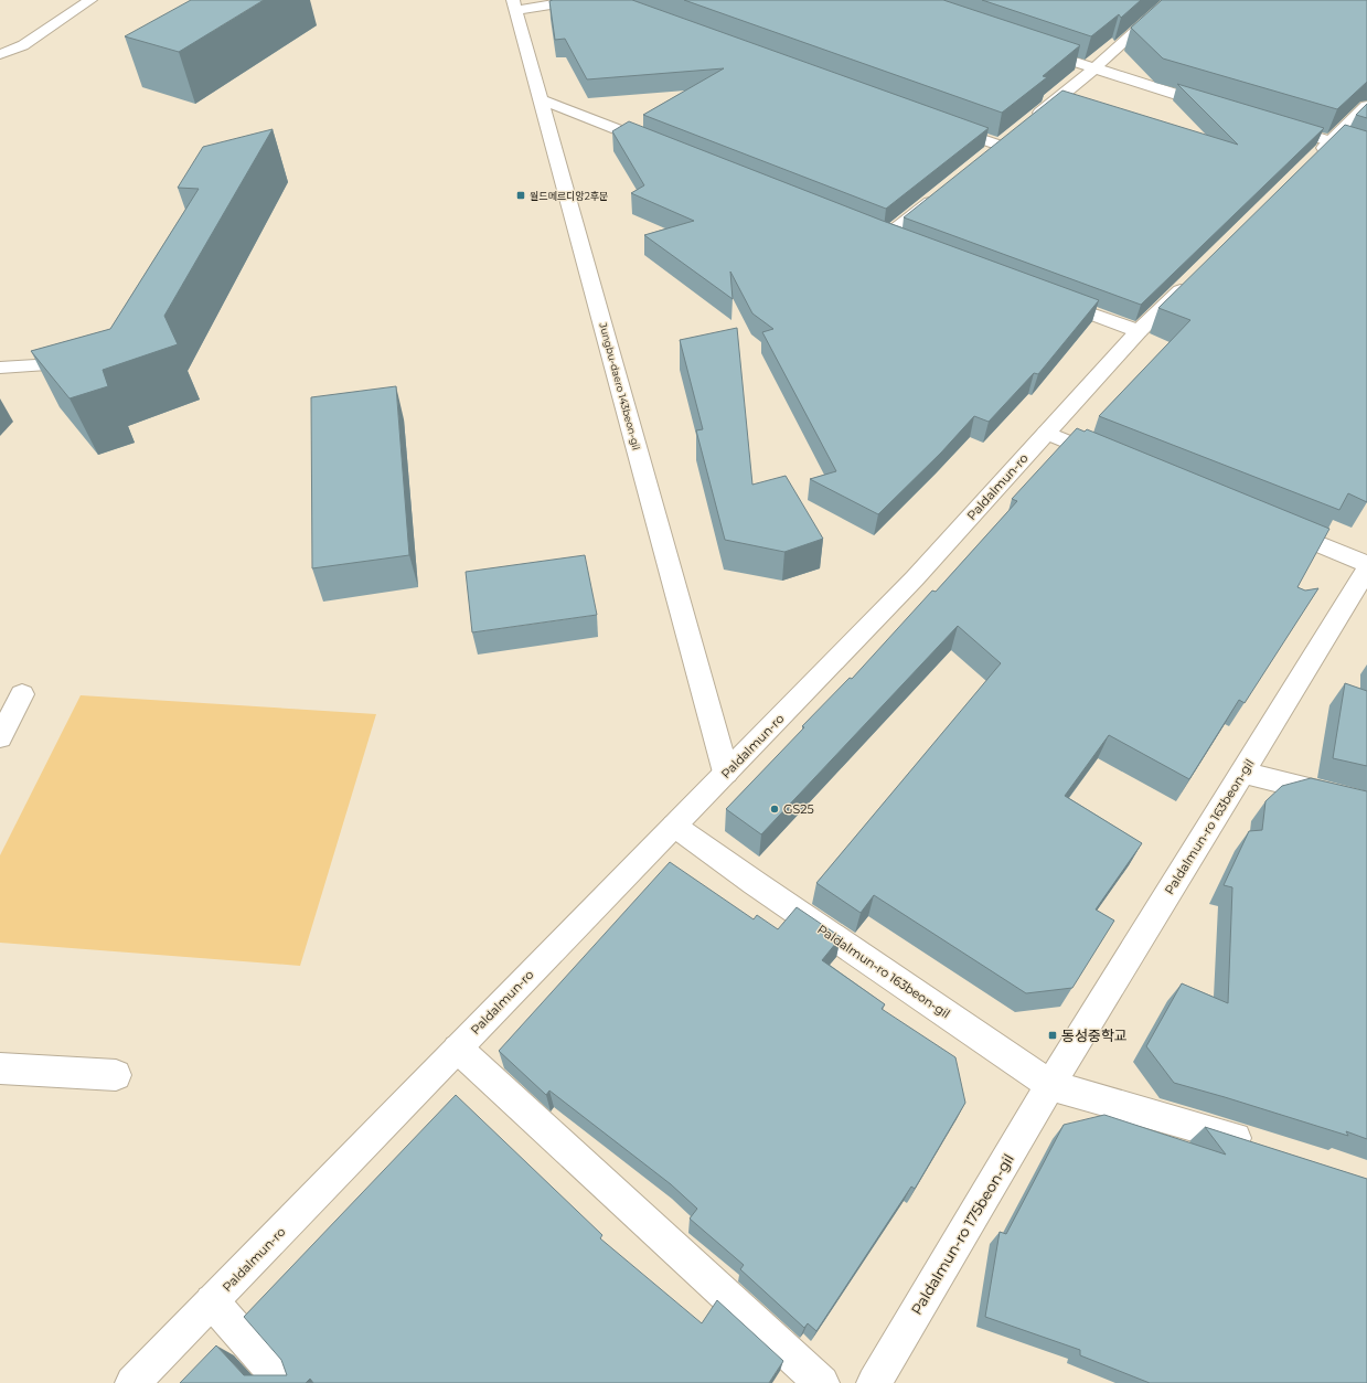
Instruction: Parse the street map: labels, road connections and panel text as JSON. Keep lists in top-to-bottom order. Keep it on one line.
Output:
{"streets":{"street":["Jungbu-daero 143beon-gil","Paldalmun-ro","Paldalmun-ro 163beon-gil","Paldalmun-ro 175beon-gil"]},"crossings":[["Jungbu-daero 143beon-gil","Paldalmun-ro"],["Paldalmun-ro","Paldalmun-ro 163beon-gil"],["Paldalmun-ro 163beon-gil","Paldalmun-ro 175beon-gil"]],"places":{"transit":["월드메르디앙2후문","동성중학교"],"other":["GS25"]}}
